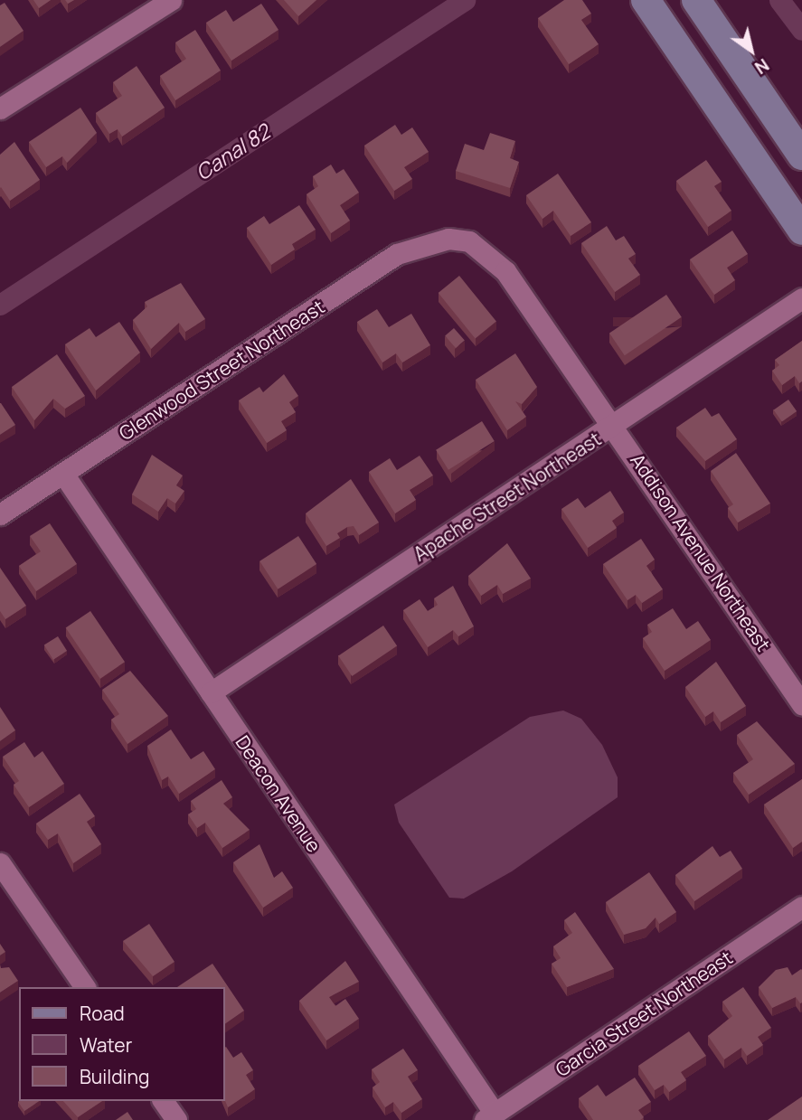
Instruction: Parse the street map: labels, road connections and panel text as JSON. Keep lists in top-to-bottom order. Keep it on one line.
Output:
{"streets":{"street":["Glenwood Street Northeast","Apache Street Northeast","Addison Avenue Northeast","Deacon Avenue","Garcia Street Northeast"]},"crossings":[["Glenwood Street Northeast","Addison Avenue Northeast"],["Glenwood Street Northeast","Deacon Avenue"],["Apache Street Northeast","Addison Avenue Northeast"],["Apache Street Northeast","Deacon Avenue"],["Deacon Avenue","Garcia Street Northeast"]],"water":["Canal 82"],"legend":["Road","Water","Building"],"north":"bottom right"}
